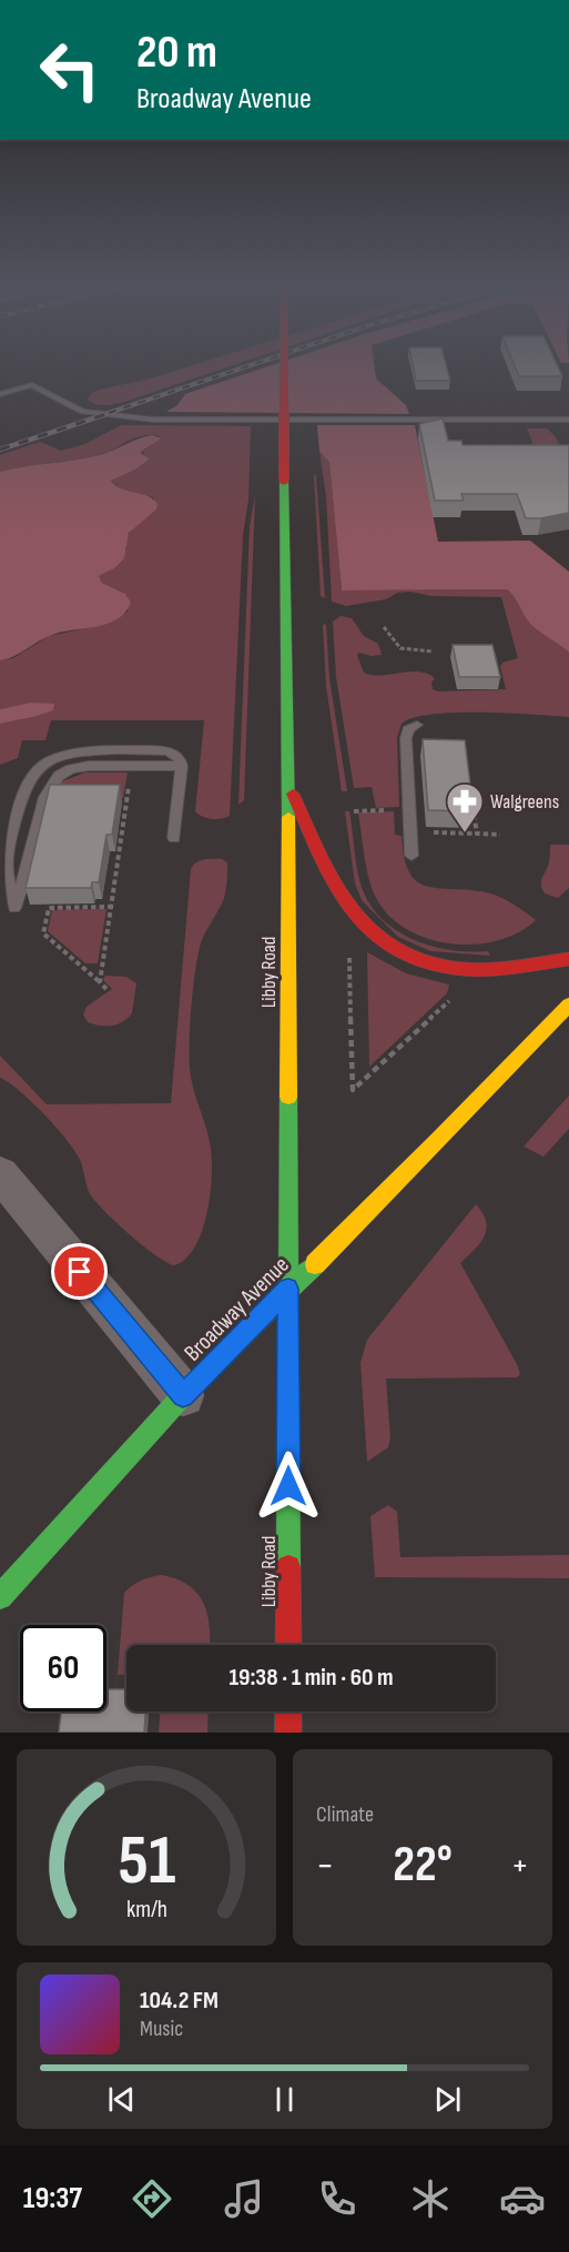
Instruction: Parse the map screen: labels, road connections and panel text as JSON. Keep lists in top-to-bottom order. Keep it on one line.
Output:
{"streets":{"main road":["Libby Road","Broadway Avenue"]},"crossings":[["Libby Road","Broadway Avenue"]],"places":{"pharmacy":["Walgreens"]},"page":{"turn":["20 m","Broadway Avenue"],"limit":"60","trip":"19:38 · 1 min · 60 m","tile":"Climate","heat":["−","22°","+"],"song":["104.2 FM","Music"],"tabs":"19:37","gauge":["51","km/h"]}}
